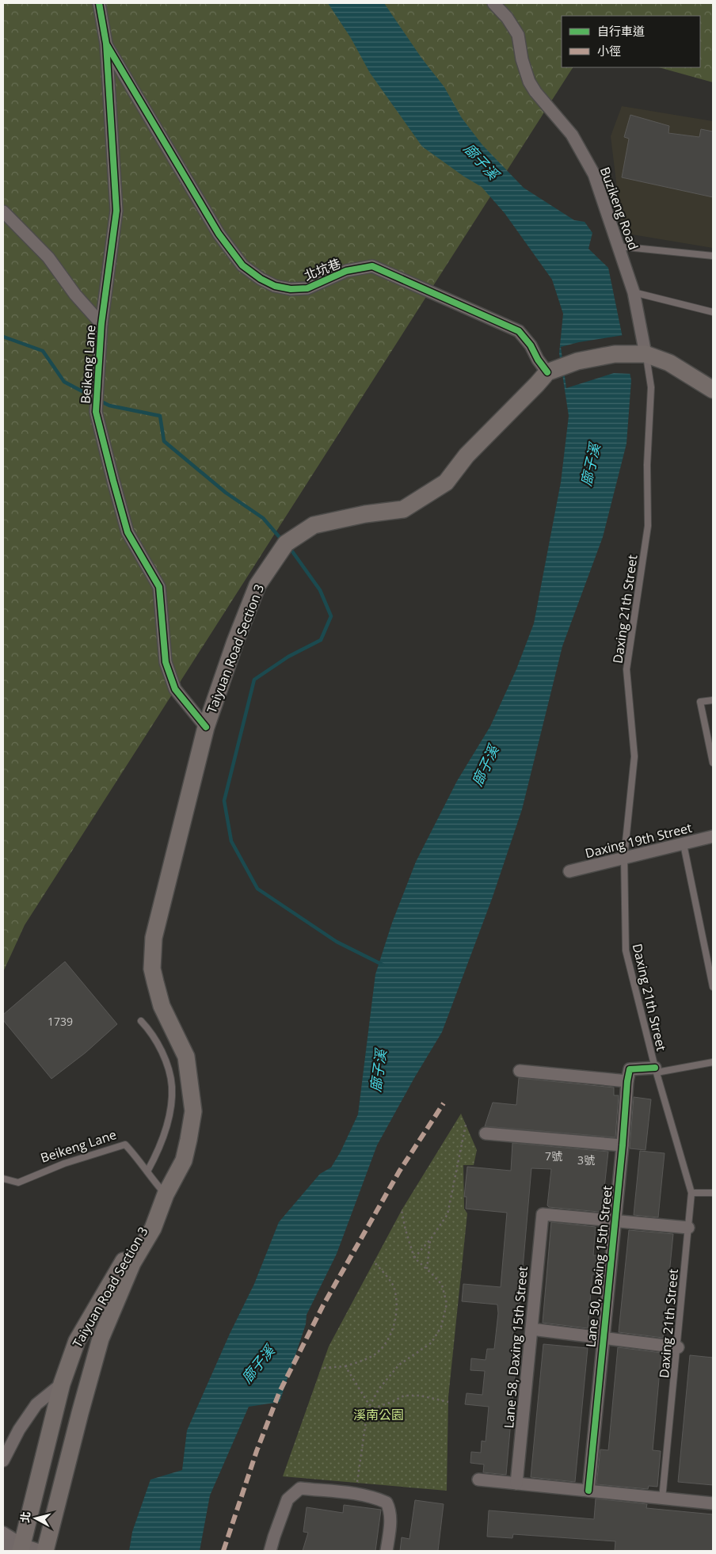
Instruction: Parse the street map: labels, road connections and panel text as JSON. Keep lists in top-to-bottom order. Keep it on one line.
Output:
{"streets":{"main road":["Taiyuan Road Section 3"],"street":["Buzikeng Road","北坑巷","Beikeng Lane","Daxing 19th Street","Lane 50, Daxing 15th Street","Lane 58, Daxing 15th Street"],"lane":["Daxing 21th Street"]},"crossings":[["Buzikeng Road","Daxing 21th Street"],["北坑巷","Beikeng Lane"],["北坑巷","Taiyuan Road Section 3"],["Beikeng Lane","Taiyuan Road Section 3"],["Daxing 21th Street","Daxing 19th Street"],["Lane 50, Daxing 15th Street","Lane 58, Daxing 15th Street"]],"water":["廍子溪"],"parks":["溪南公園"],"house_numbers":["1739","7號","3號"],"legend":["自行車道","小徑"],"north":"left"}
